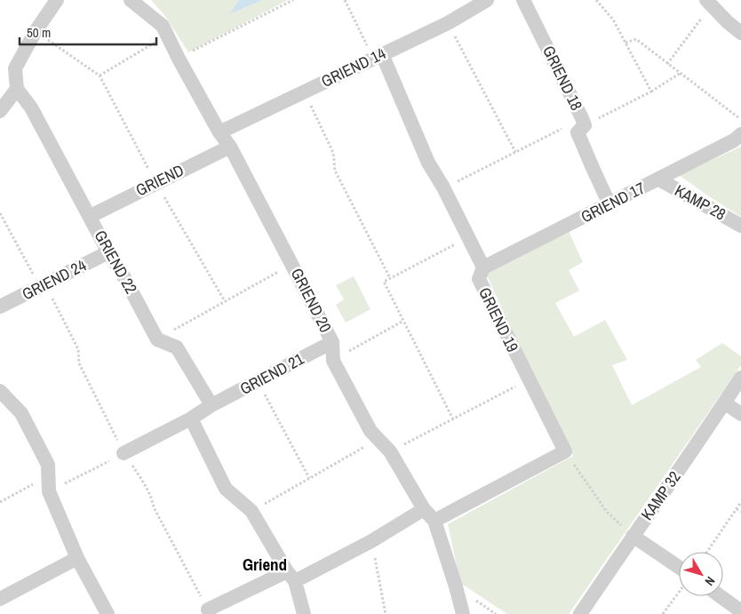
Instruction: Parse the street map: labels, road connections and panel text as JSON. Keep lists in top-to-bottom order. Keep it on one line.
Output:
{"streets":{"street":["GRIEND 14","GRIEND 18","GRIEND","GRIEND 17","KAMP 28","GRIEND 22","GRIEND 24","GRIEND 20","GRIEND 19","GRIEND 21","KAMP 32"]},"crossings":[["GRIEND 14","GRIEND 20"],["GRIEND 14","GRIEND 19"],["GRIEND 18","GRIEND 17"],["GRIEND","GRIEND 22"],["GRIEND","GRIEND 20"],["GRIEND 17","KAMP 28"],["GRIEND 17","GRIEND 19"],["GRIEND 22","GRIEND 24"],["GRIEND 20","GRIEND 21"]],"districts":["Griend"],"scale_bar":"50 m","north":"bottom right"}
